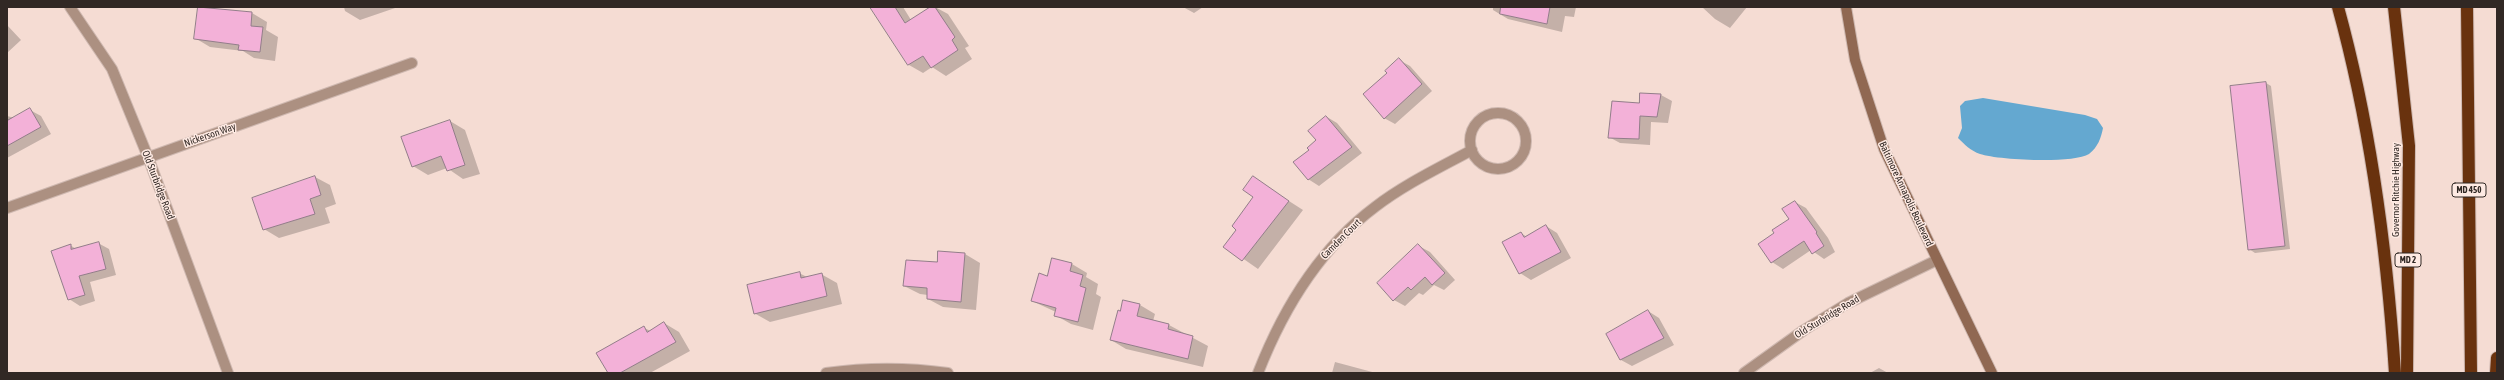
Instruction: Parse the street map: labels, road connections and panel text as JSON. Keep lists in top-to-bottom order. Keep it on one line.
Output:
{"streets":{"highway":["Governor Ritchie Highway","MD 450","MD 2"],"street":["Nickerson Way","Old Sturbridge Road","Baltimore Annapolis Boulevard","Camden Court"]},"crossings":[["Nickerson Way","Old Sturbridge Road"],["Old Sturbridge Road","Baltimore Annapolis Boulevard"]]}
